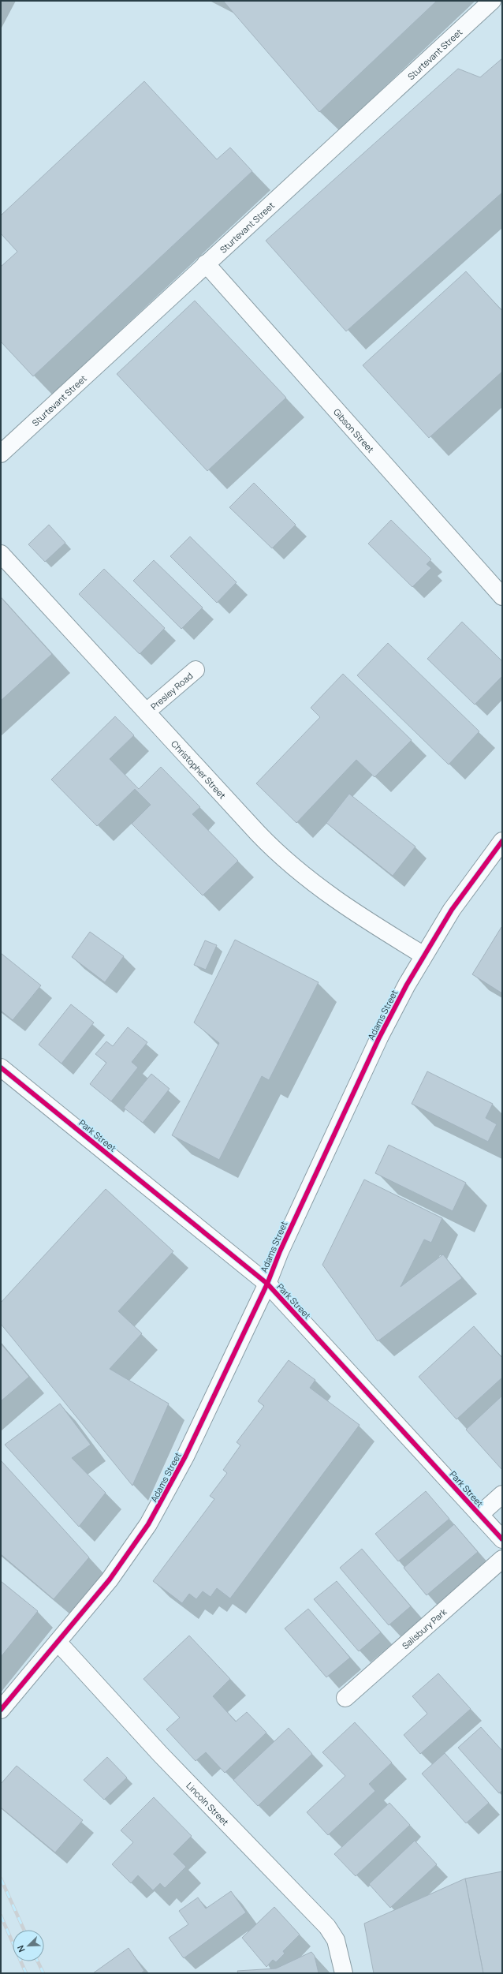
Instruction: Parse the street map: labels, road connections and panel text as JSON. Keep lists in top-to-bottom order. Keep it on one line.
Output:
{"streets":{"street":["Sturtevant Street","Gibson Street","Presley Road","Christopher Street","Adams Street","Park Street","Salisbury Park","Lincoln Street"]},"crossings":[["Sturtevant Street","Gibson Street"],["Presley Road","Christopher Street"],["Christopher Street","Adams Street"],["Adams Street","Park Street"],["Adams Street","Lincoln Street"]],"north":"bottom left"}
